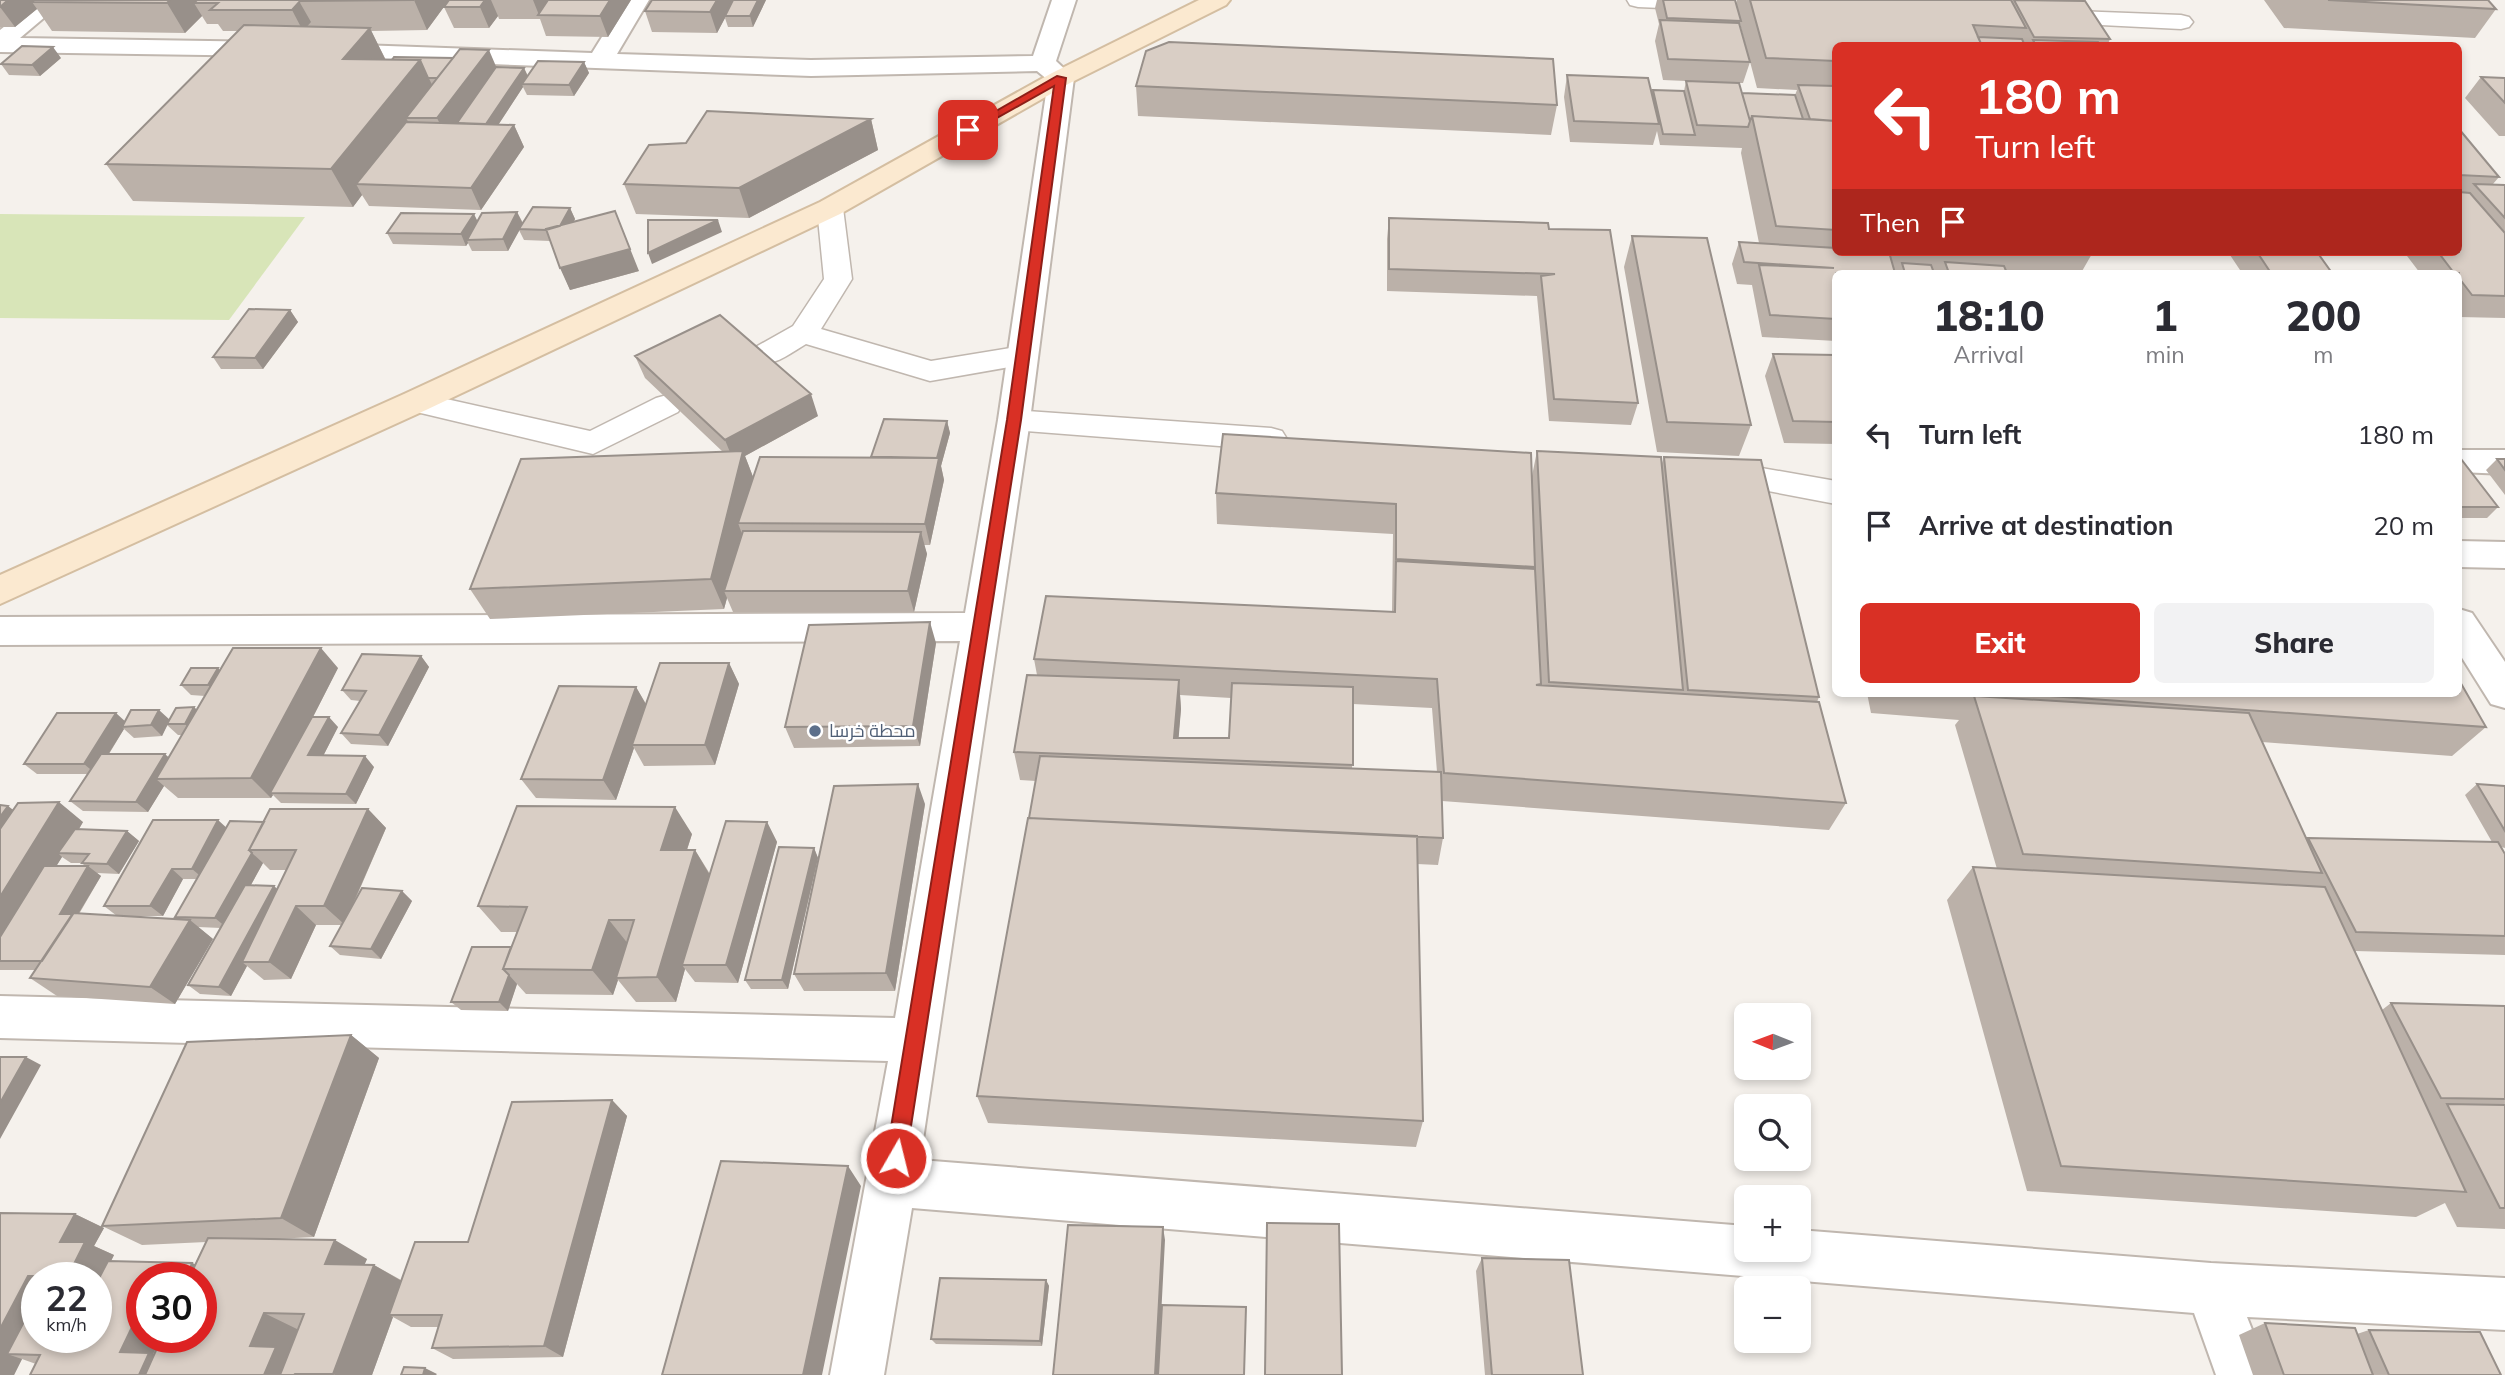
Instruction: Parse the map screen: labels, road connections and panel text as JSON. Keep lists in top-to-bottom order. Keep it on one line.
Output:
{"places":["محطة خرسا"],"north":"left","page":{"turn":["180 m","Turn left"],"then":"Then","eta":["18:10","Arrival","1","min","200","m"],"list":[{"name":"Turn left","value":"180 m"},{"name":"Arrive at destination","value":"20 m"}],"buttons":["Exit","Share"],"map_buttons":["+","−"],"speed":"22 km/h","limit":"30"}}
